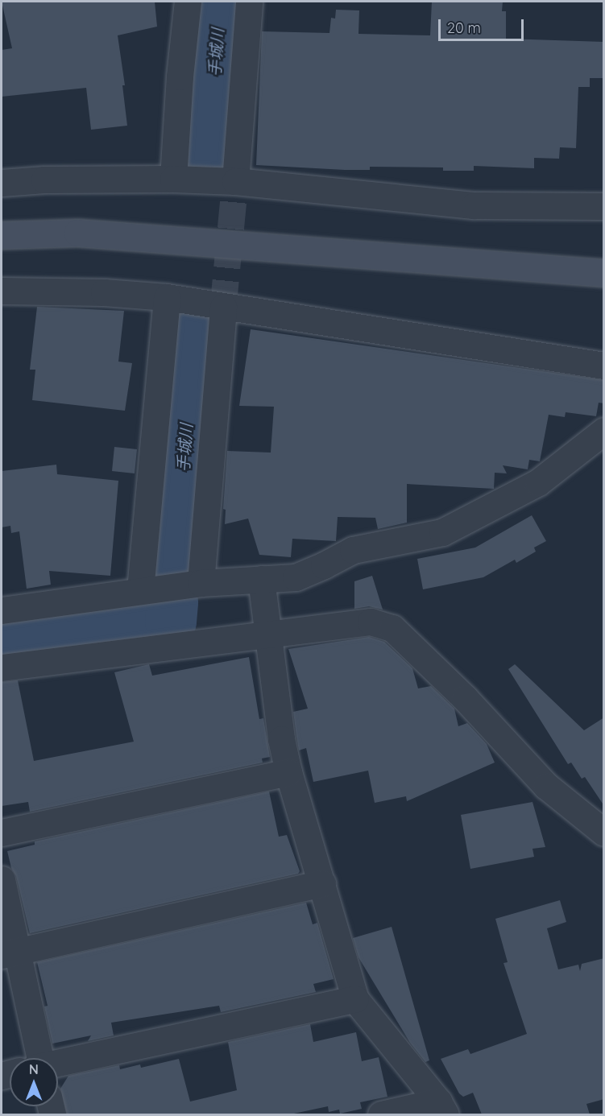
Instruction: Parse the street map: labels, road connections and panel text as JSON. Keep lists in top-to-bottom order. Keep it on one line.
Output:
{"water":["手城川"],"scale_bar":"20 m","north":"top"}
